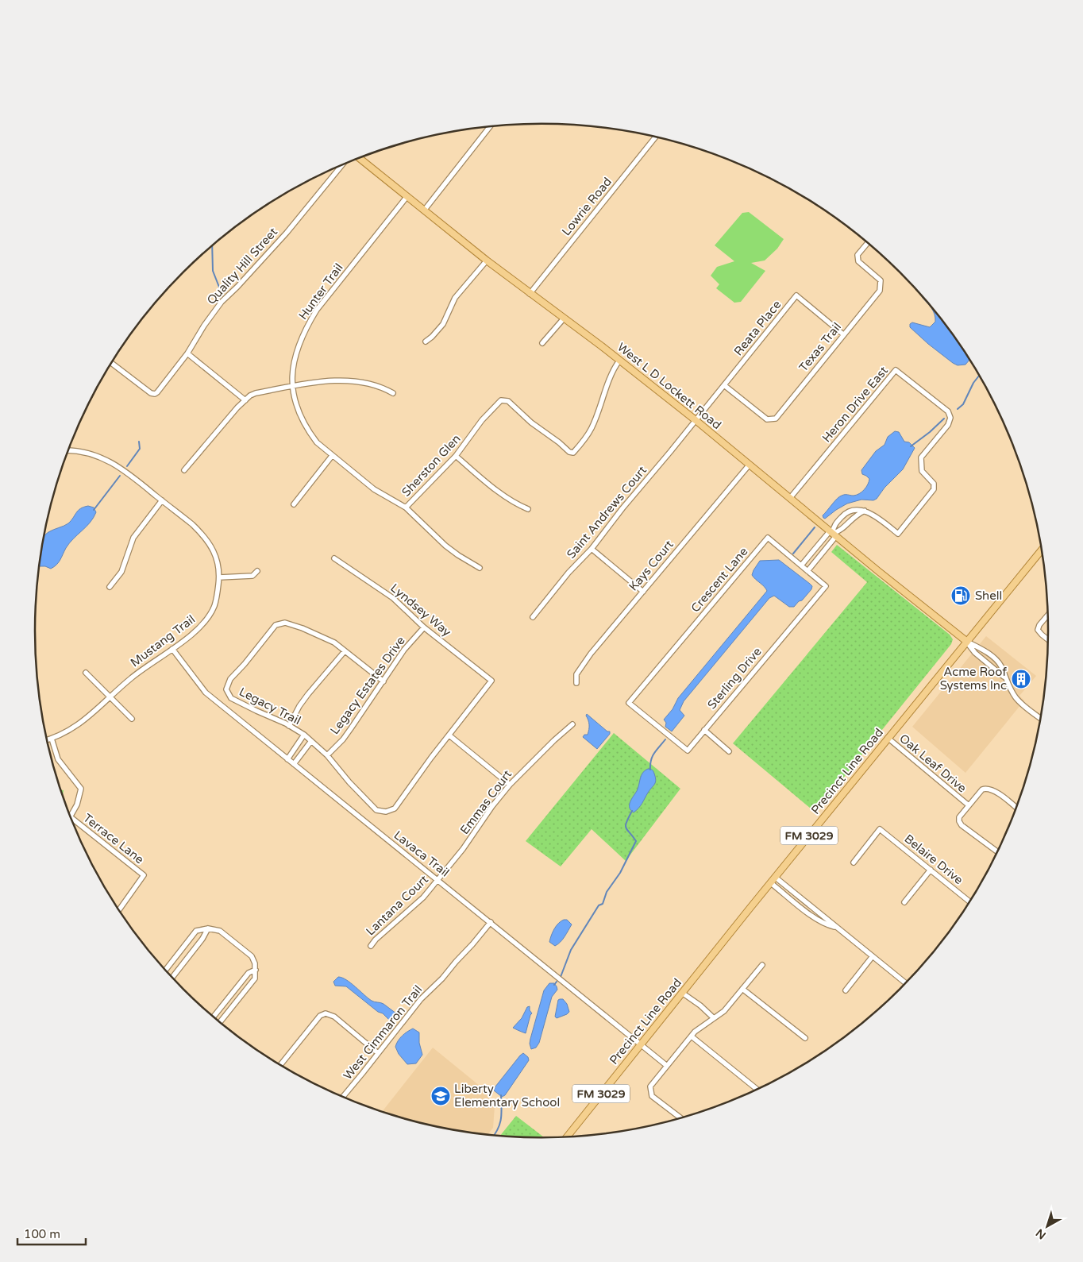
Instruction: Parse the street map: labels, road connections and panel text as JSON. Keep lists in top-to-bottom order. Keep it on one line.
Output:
{"streets":{"main road":["West L D Lockett Road","Precinct Line Road","FM 3029"],"street":["Lowrie Road","Quality Hill Street","Hunter Trail","Reata Place","Texas Trail","Heron Drive East","Sherston Glen","Saint Andrews Court","Kays Court","Crescent Lane","Lyndsey Way","Mustang Trail","Sterling Drive","Legacy Estates Drive","Legacy Trail","Oak Leaf Drive","Emmas Court","Terrace Lane","Lavaca Trail","Belaire Drive","Lantana Court","West Cimmaron Trail"]},"crossings":[["Lowrie Road","West L D Lockett Road"],["Hunter Trail","West L D Lockett Road"],["Hunter Trail","Sherston Glen"],["Reata Place","Texas Trail"],["Reata Place","West L D Lockett Road"],["Reata Place","Saint Andrews Court"],["West L D Lockett Road","Heron Drive East"],["West L D Lockett Road","Sherston Glen"],["West L D Lockett Road","Saint Andrews Court"],["West L D Lockett Road","Kays Court"],["West L D Lockett Road","Precinct Line Road"],["Crescent Lane","Sterling Drive"],["Lyndsey Way","Legacy Estates Drive"],["Lyndsey Way","Legacy Trail"],["Mustang Trail","Lavaca Trail"],["Legacy Estates Drive","Legacy Trail"],["Oak Leaf Drive","Precinct Line Road"],["Precinct Line Road","Lavaca Trail"],["Emmas Court","Lavaca Trail"],["Emmas Court","Lantana Court"],["Lavaca Trail","Lantana Court"],["Lavaca Trail","West Cimmaron Trail"]],"places":{"fuel station":["Shell"],"building":["Acme Roof Systems Inc"],"school or university":["Liberty Elementary School"]},"scale_bar":"100 m","north":"bottom left"}
